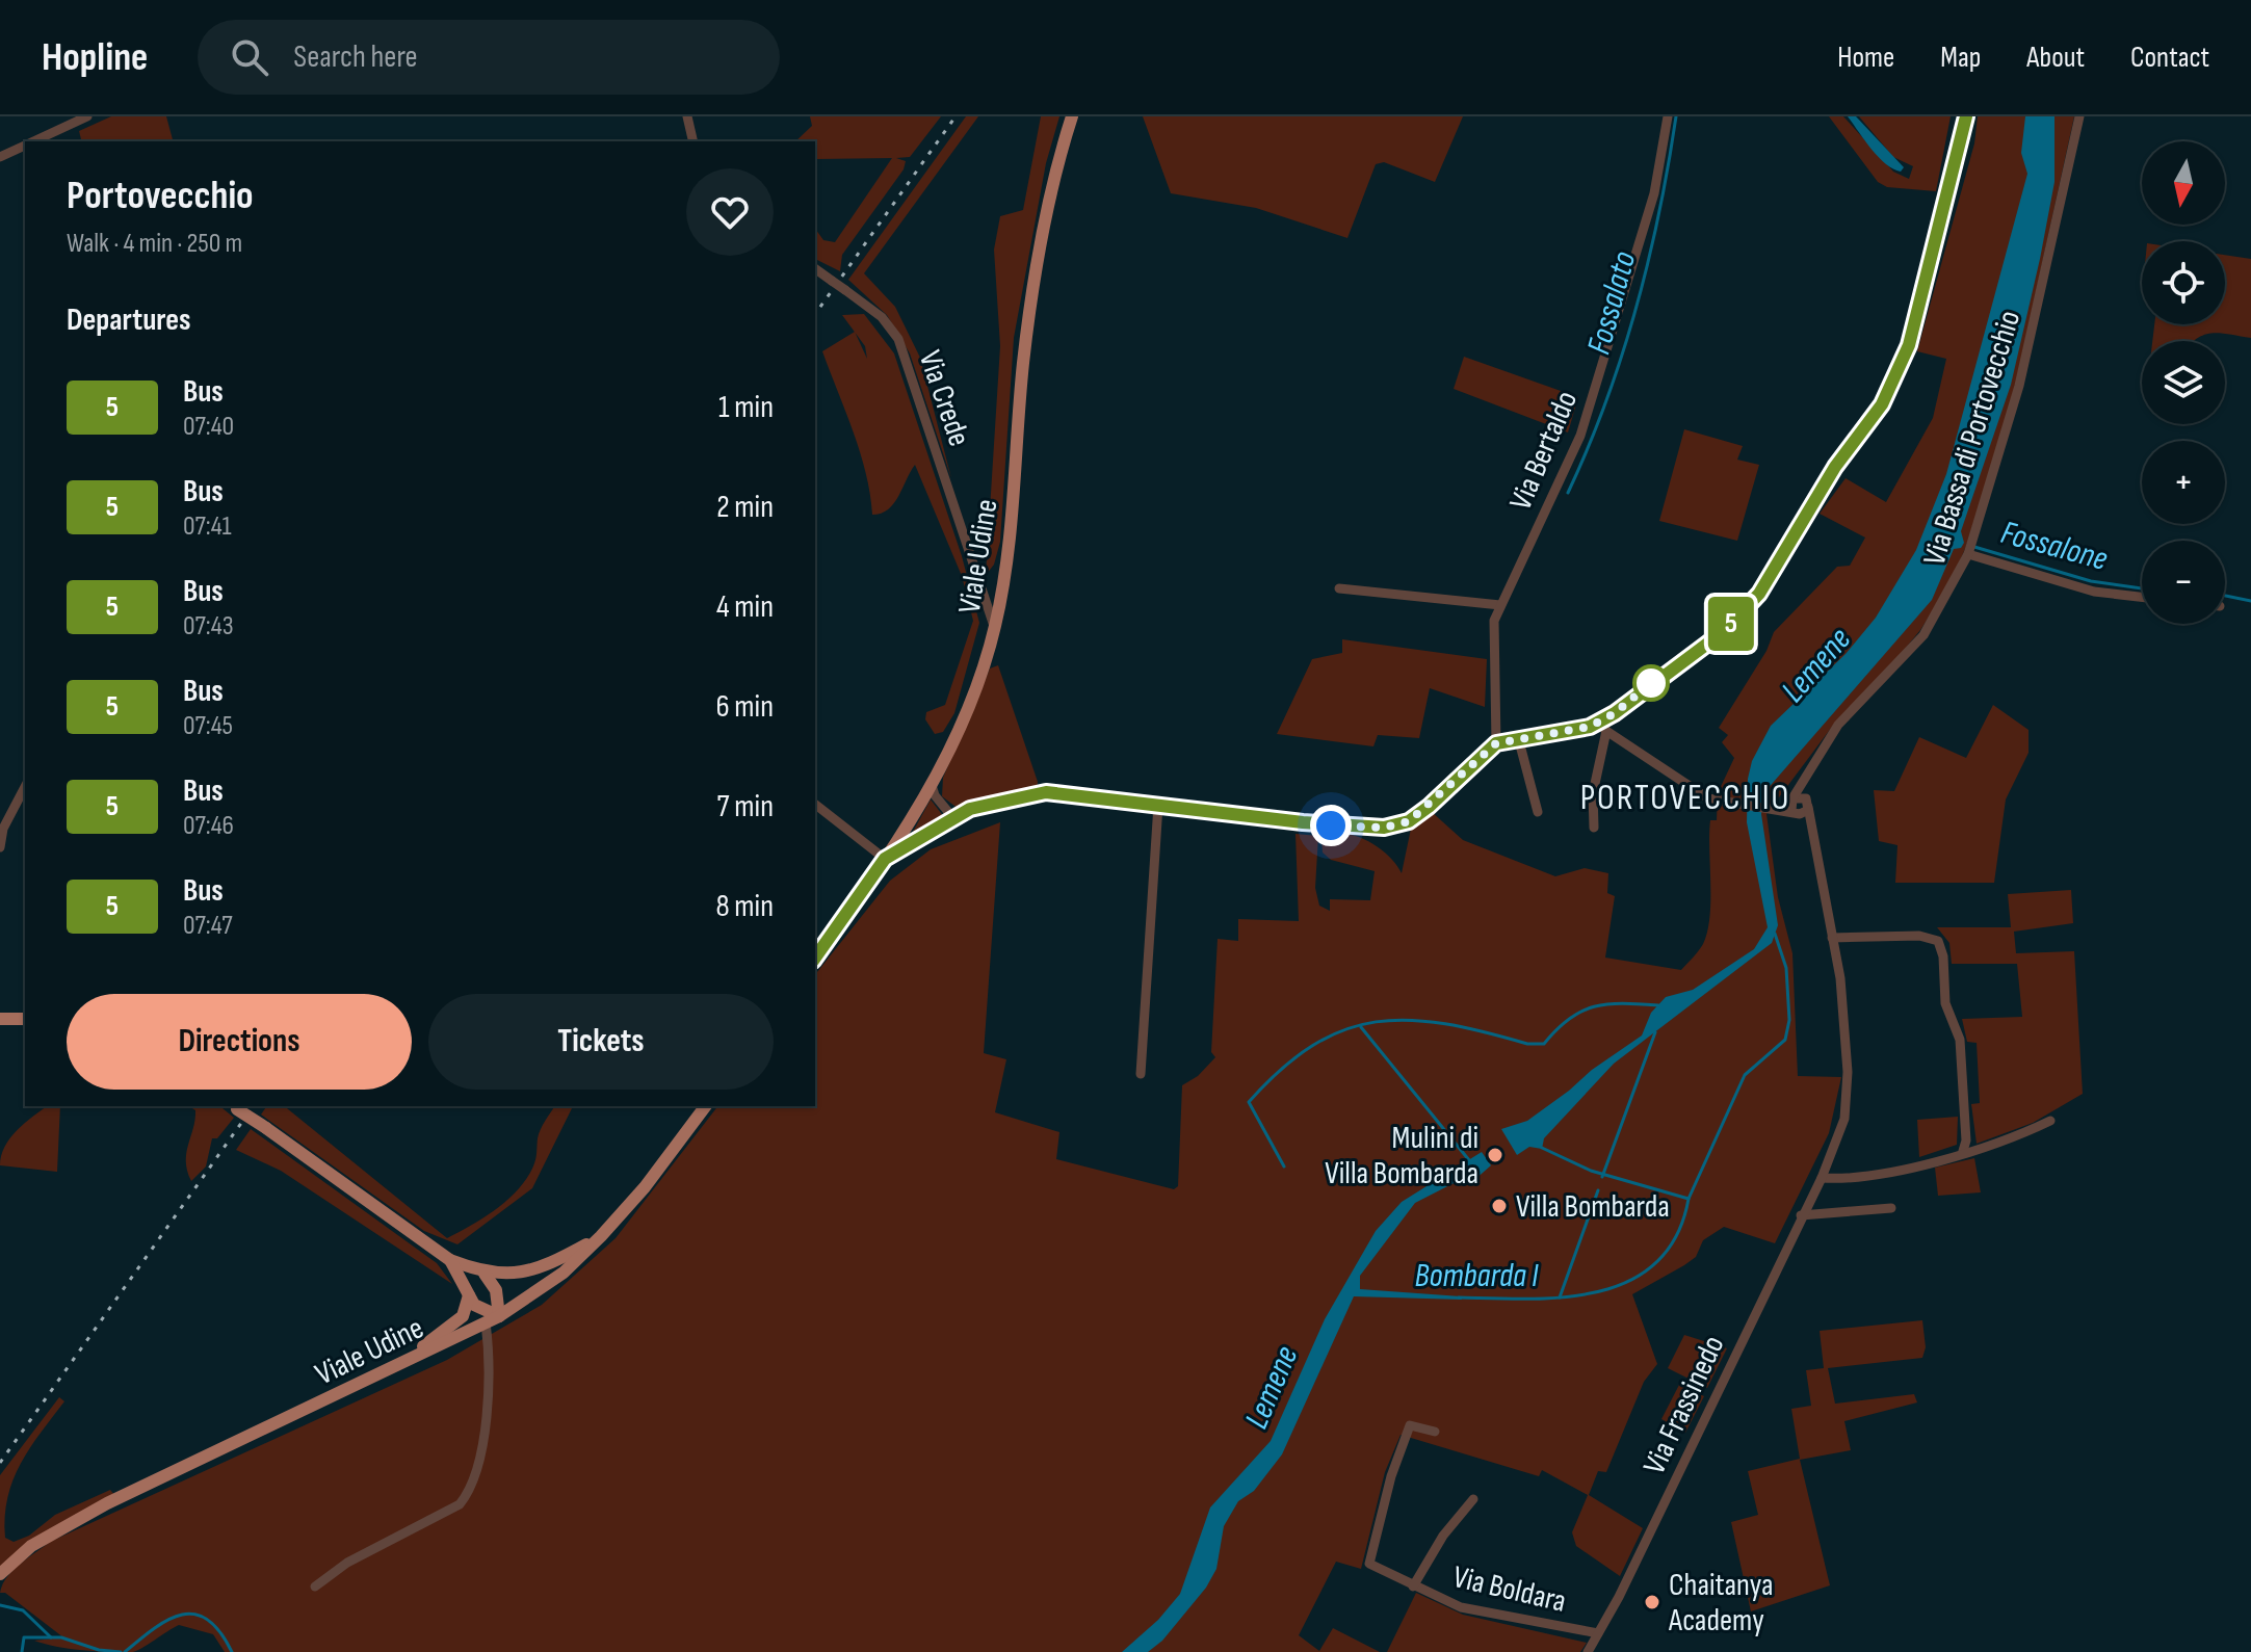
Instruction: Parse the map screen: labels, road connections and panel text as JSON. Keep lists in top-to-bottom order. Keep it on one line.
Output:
{"streets":{"main road":["Viale Udine"],"street":["Via Crede","Via Bassa di Portovecchio","Via Bertaldo","Via Frassinedo","Via Boldara"]},"crossings":[["Via Crede","Viale Udine"],["Via Bassa di Portovecchio","Via Frassinedo"],["Via Frassinedo","Via Boldara"]],"districts":["PORTOVECCHIO"],"water":["Fossalato","Fossalone","Lemene","Bombarda I"],"places":["Mulini di Villa Bombarda","Villa Bombarda","Chaitanya Academy"],"lines":["bus line 5"],"north":"bottom","page":{"header":"Hopline","search":"Search here","nav":["Home","Map","About","Contact"],"on_map":"5","map_buttons":["+","−"],"heading":[["Portovecchio","Walk · 4 min · 250 m"],"Departures"],"list":[{"mark":"5","name":"Bus","note":"07:40","value":"1 min"},{"mark":"5","name":"Bus","note":"07:41","value":"2 min"},{"mark":"5","name":"Bus","note":"07:43","value":"4 min"},{"mark":"5","name":"Bus","note":"07:45","value":"6 min"},{"mark":"5","name":"Bus","note":"07:46","value":"7 min"},{"mark":"5","name":"Bus","note":"07:47","value":"8 min"}],"buttons":["Directions","Tickets"]}}
